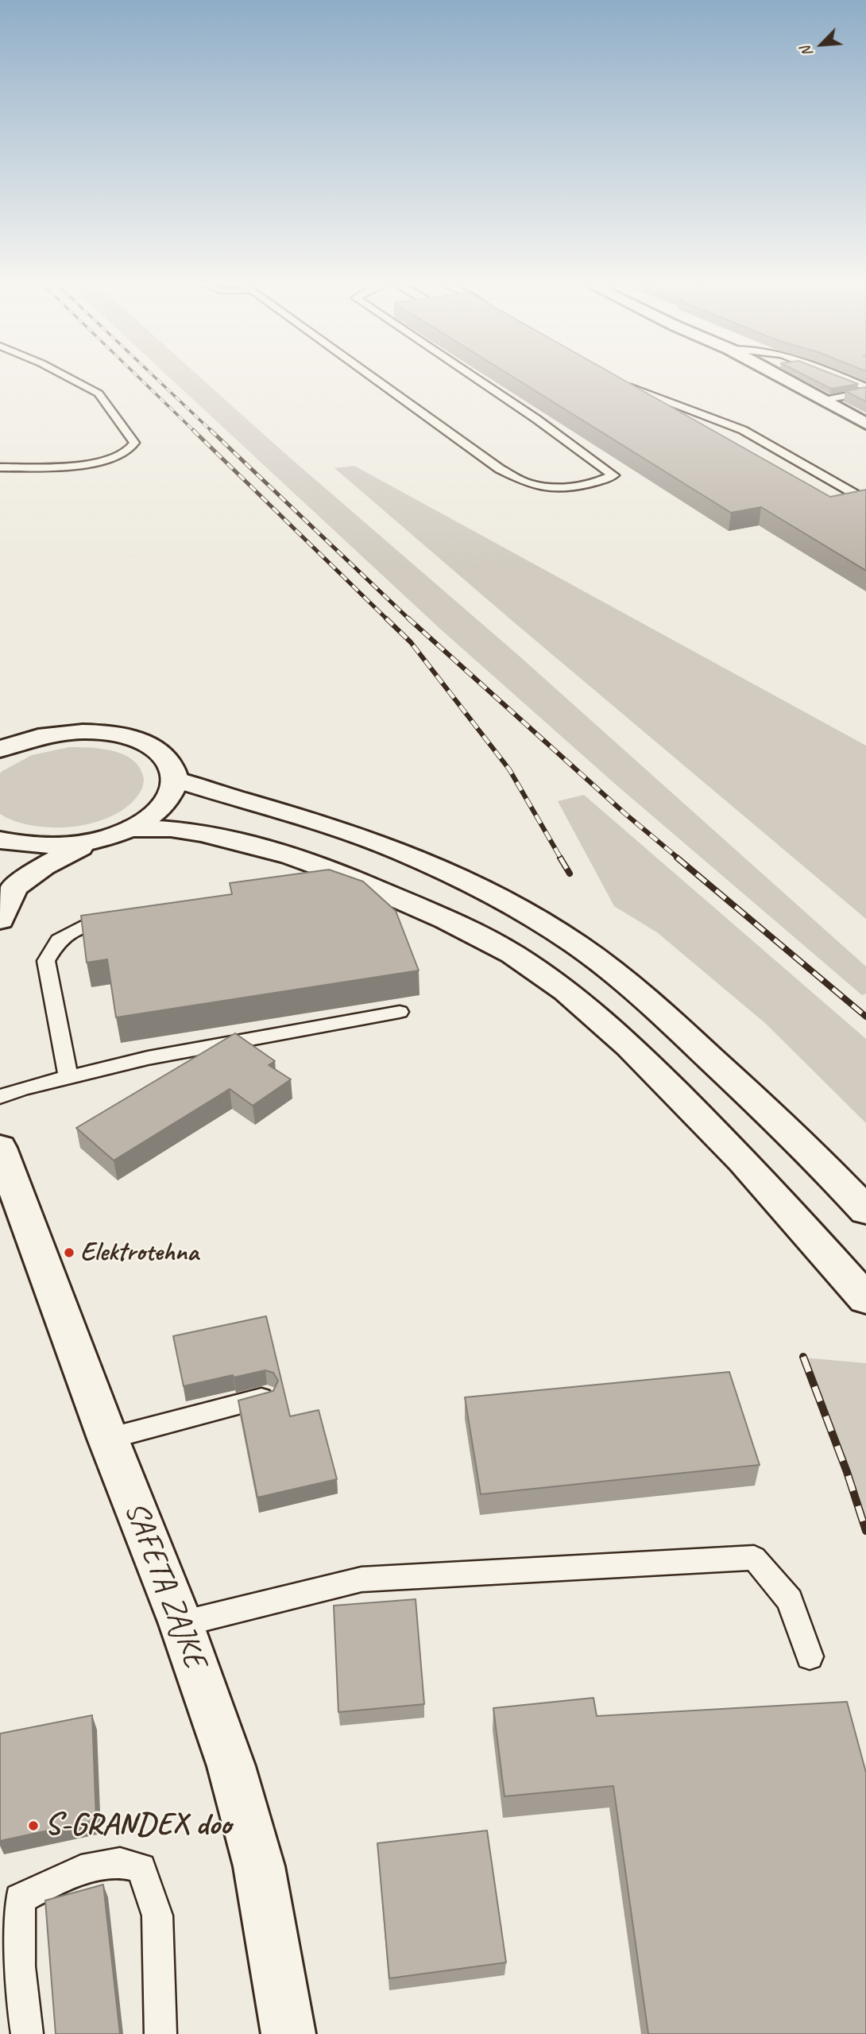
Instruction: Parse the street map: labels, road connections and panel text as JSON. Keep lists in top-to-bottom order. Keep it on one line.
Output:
{"streets":{"main road":["SAFETA ZAJKE"]},"places":["Elektrotehna","S-GRANDEX doo"],"north":"bottom left"}
